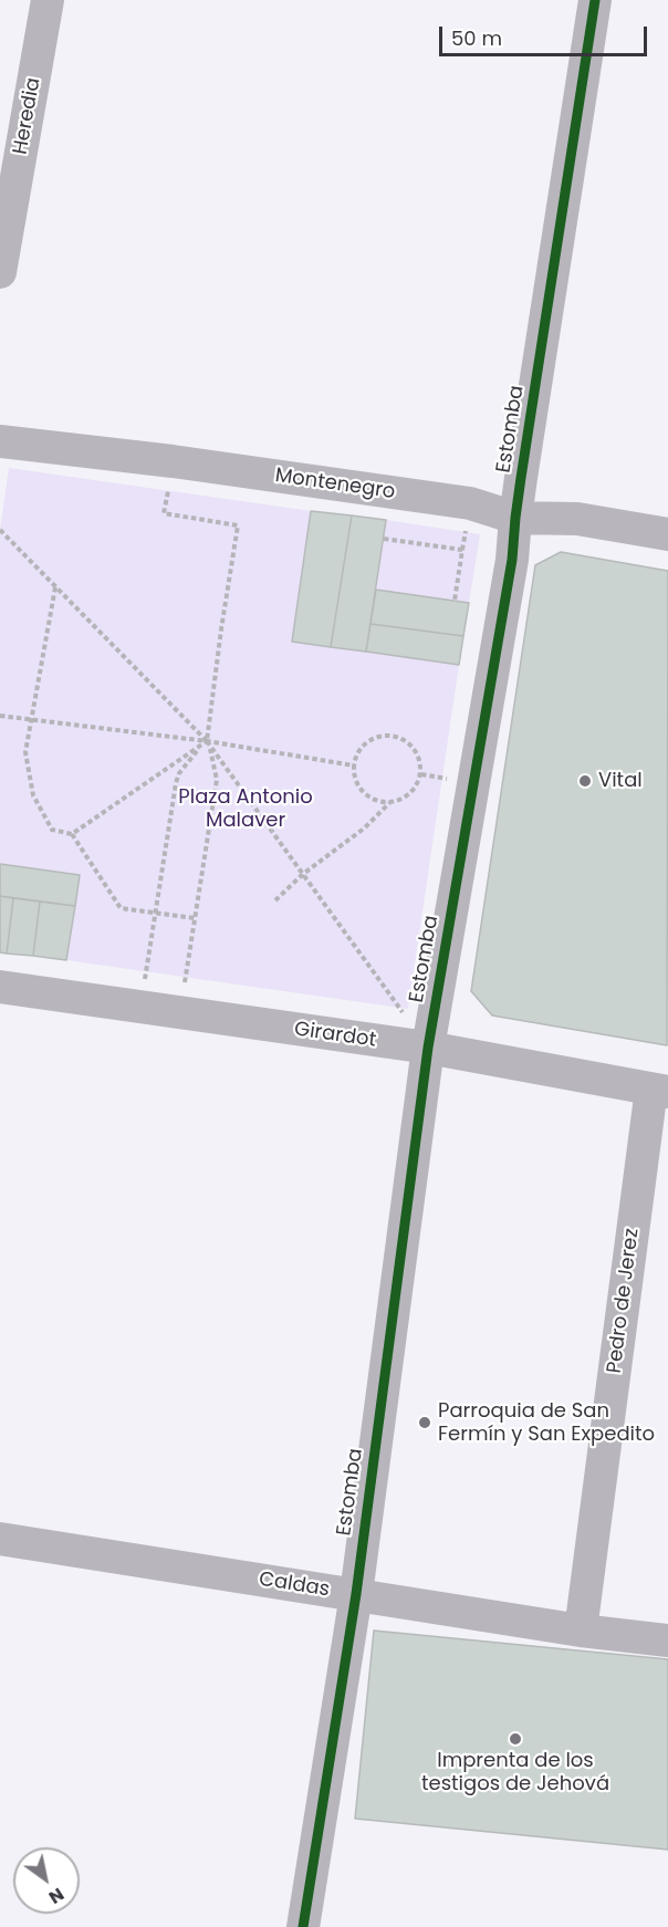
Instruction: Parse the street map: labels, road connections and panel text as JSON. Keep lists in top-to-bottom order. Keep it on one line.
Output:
{"streets":{"street":["Heredia","Estomba","Montenegro","Girardot","Pedro de Jerez","Caldas"]},"crossings":[["Estomba","Montenegro"],["Estomba","Girardot"],["Estomba","Caldas"],["Girardot","Pedro de Jerez"],["Pedro de Jerez","Caldas"]],"parks":["Plaza Antonio Malaver"],"places":["Vital","Parroquia de San Fermín y San Expedito","Imprenta de los testigos de Jehová"],"scale_bar":"50 m","north":"bottom right"}
